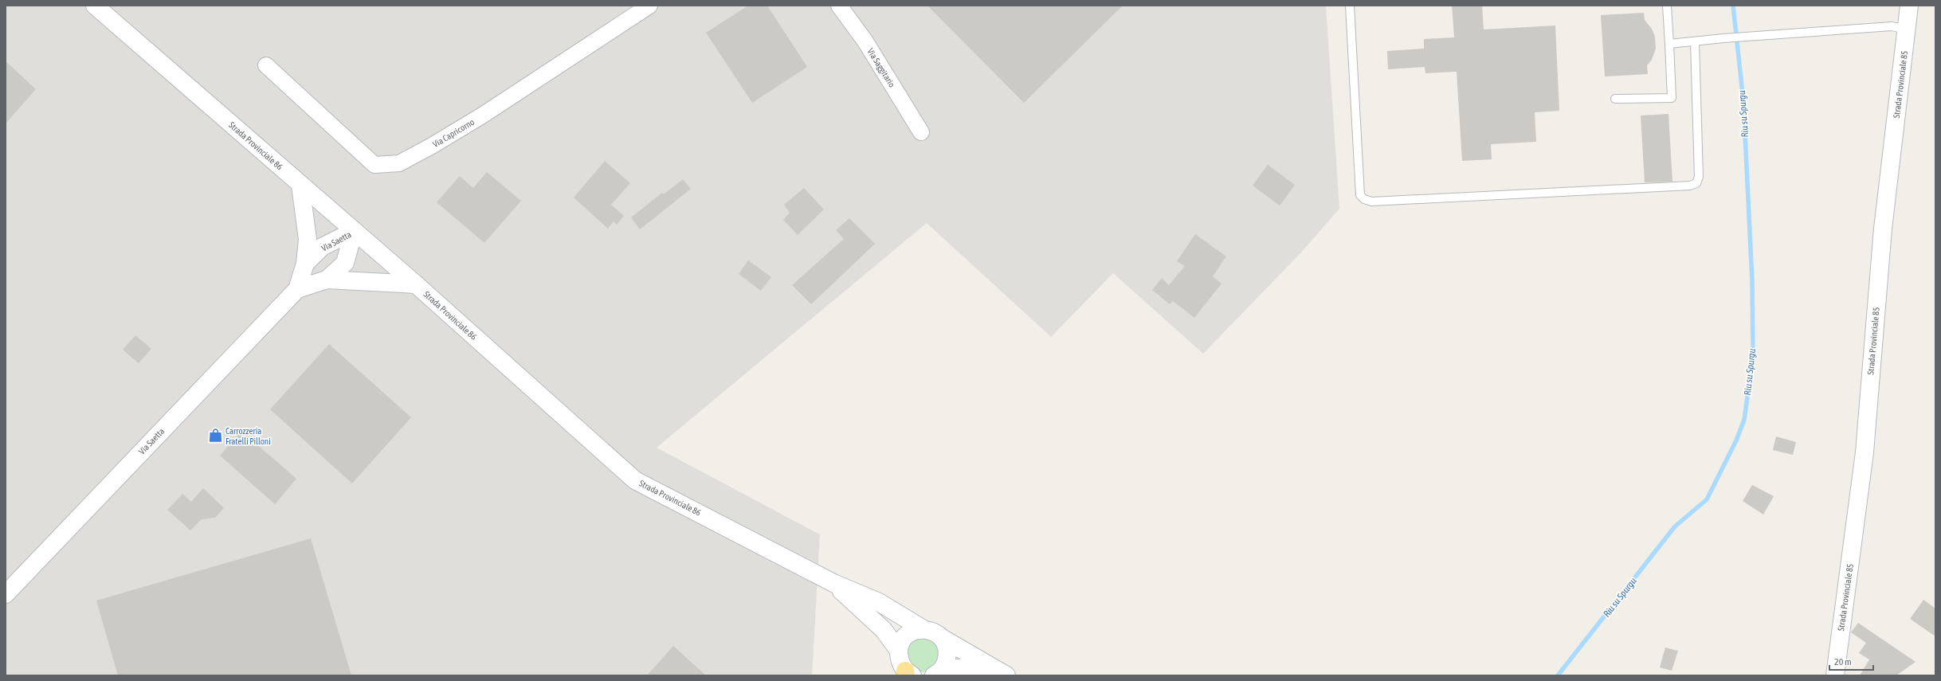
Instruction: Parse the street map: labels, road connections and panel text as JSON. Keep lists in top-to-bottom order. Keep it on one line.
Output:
{"streets":{"street":["Via Saggitario","Strada Provinciale 85","Via Capricorno","Strada Provinciale 86","Via Saetta"]},"crossings":[["Strada Provinciale 86","Via Saetta"]],"water":["Riu su Spurgu"],"places":{"shop":["Carrozzeria Fratelli Pilloni"]},"scale_bar":"20 m"}
